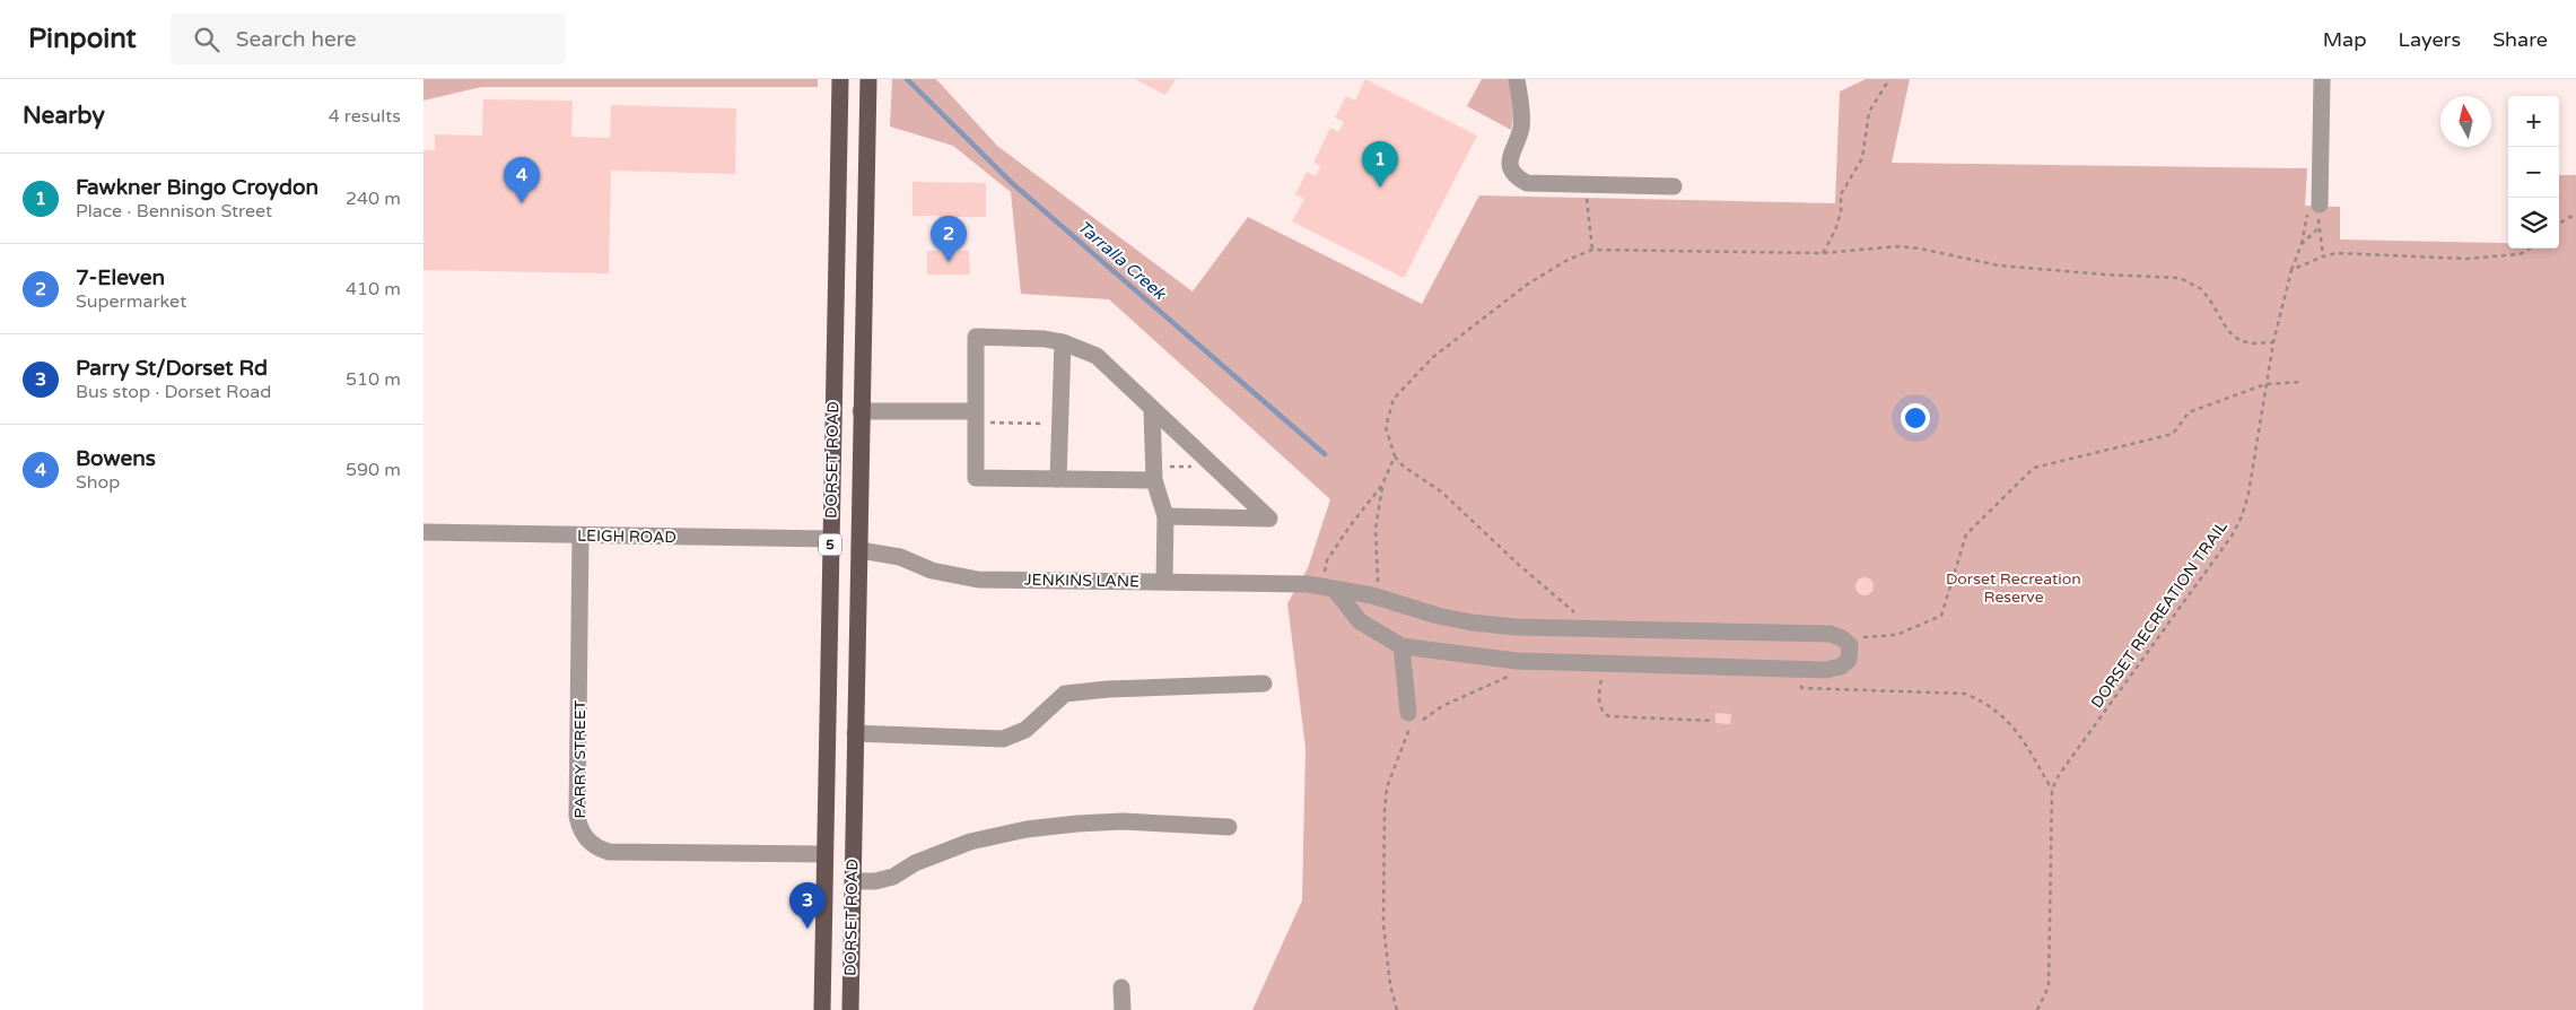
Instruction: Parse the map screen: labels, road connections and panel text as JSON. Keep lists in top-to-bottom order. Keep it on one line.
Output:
{"streets":{"main road":["DORSET ROAD","5"],"street":["LEIGH ROAD","JENKINS LANE","PARRY STREET"],"path":["DORSET RECREATION TRAIL"]},"crossings":[["DORSET ROAD","LEIGH ROAD"],["DORSET ROAD","JENKINS LANE"],["DORSET ROAD","PARRY STREET"],["LEIGH ROAD","PARRY STREET"]],"water":["Tarralla Creek"],"parks":["Dorset Recreation Reserve"],"north":"top","page":{"header":"Pinpoint","search":"Search here","nav":["Map","Layers","Share"],"heading":["Nearby","4 results"],"map_buttons":["+","−"],"pins":["1","4","2","3"],"list":[{"mark":"1","name":"Fawkner Bingo Croydon","note":"Place · Bennison Street","value":"240 m"},{"mark":"2","name":"7-Eleven","note":"Supermarket","value":"410 m"},{"mark":"3","name":"Parry St/Dorset Rd","note":"Bus stop · Dorset Road","value":"510 m"},{"mark":"4","name":"Bowens","note":"Shop","value":"590 m"}]}}
